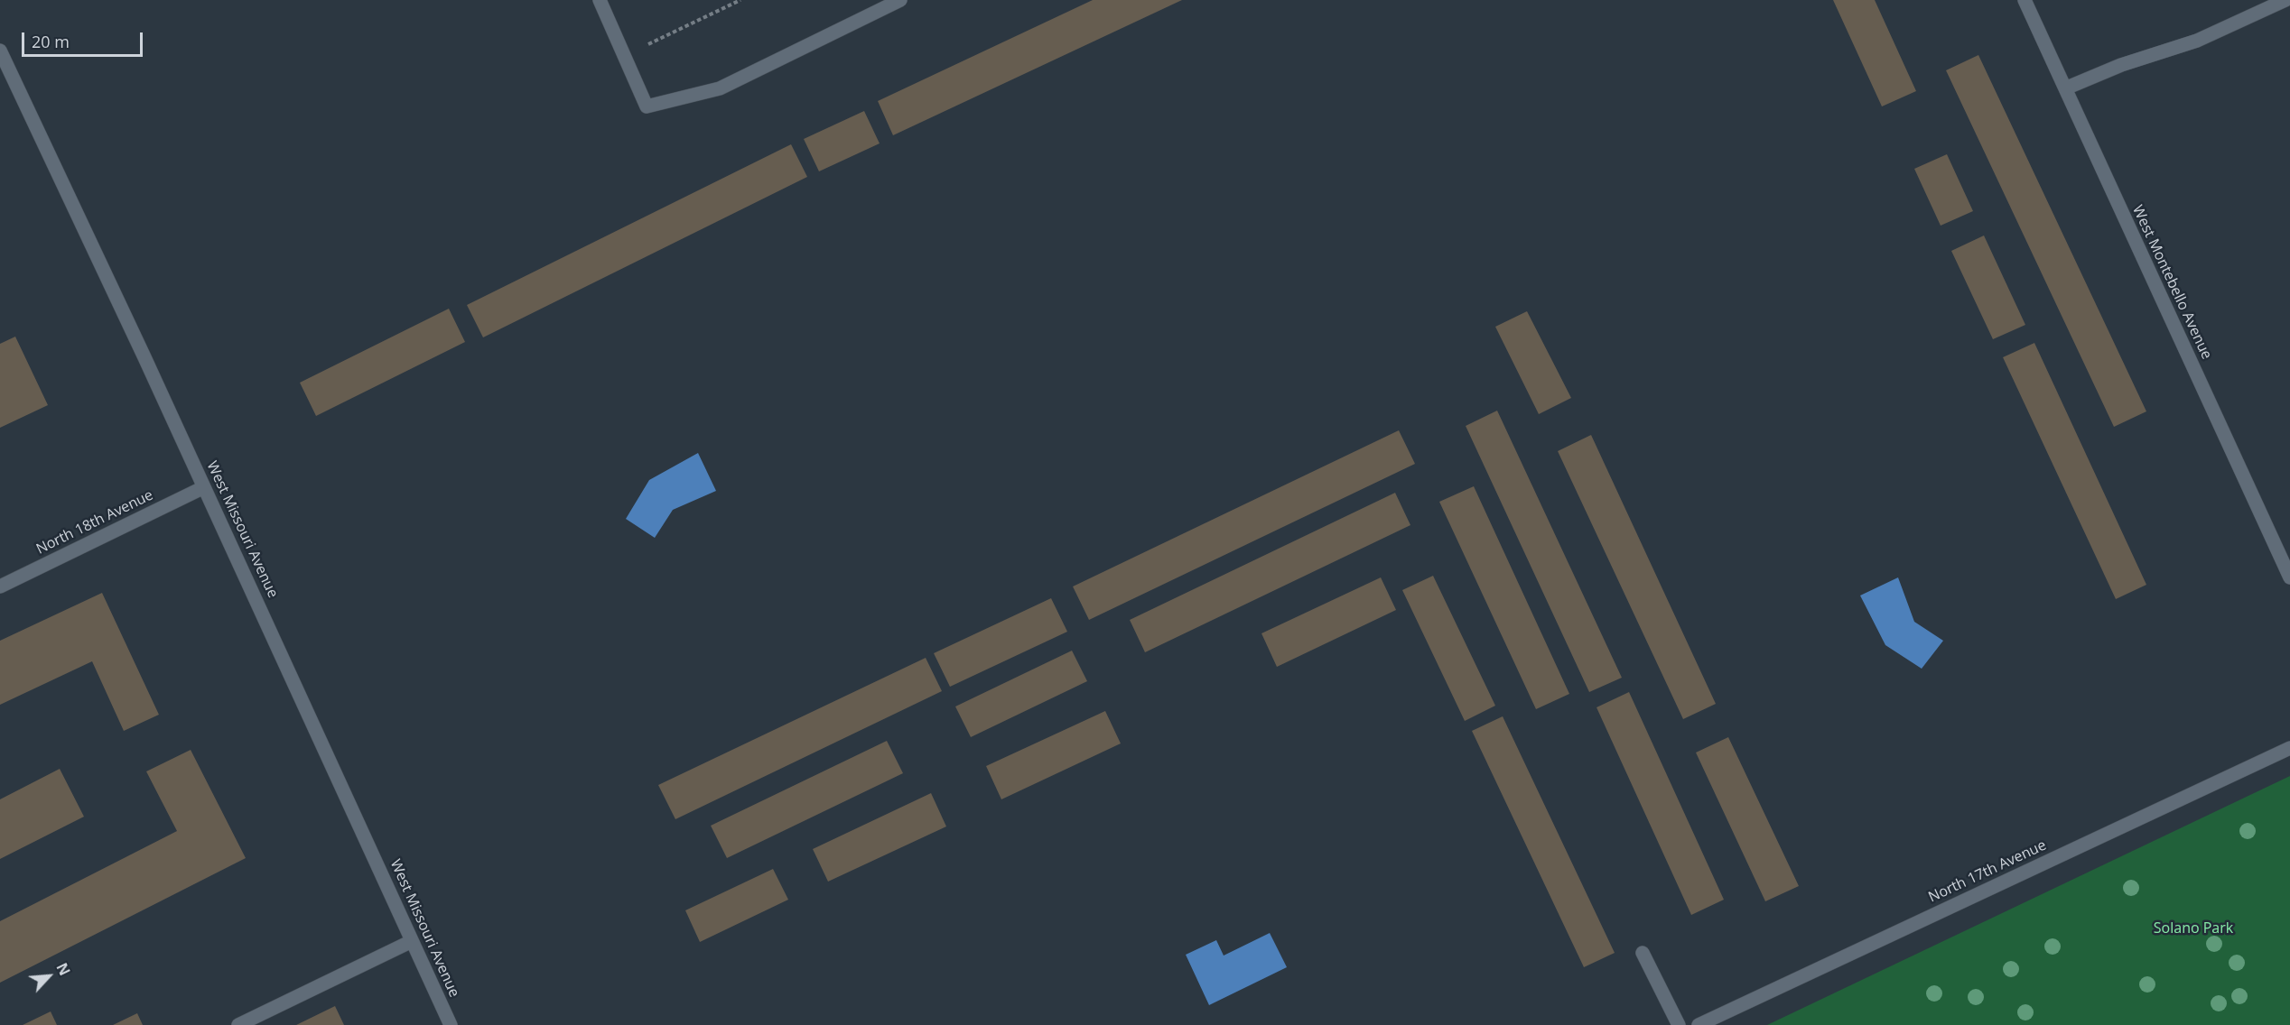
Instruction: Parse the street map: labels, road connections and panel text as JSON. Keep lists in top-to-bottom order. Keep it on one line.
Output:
{"streets":{"street":["West Montebello Avenue","North 18th Avenue","West Missouri Avenue","North 17th Avenue"]},"crossings":[["North 18th Avenue","West Missouri Avenue"]],"parks":["Solano Park"],"scale_bar":"20 m","north":"top right"}
